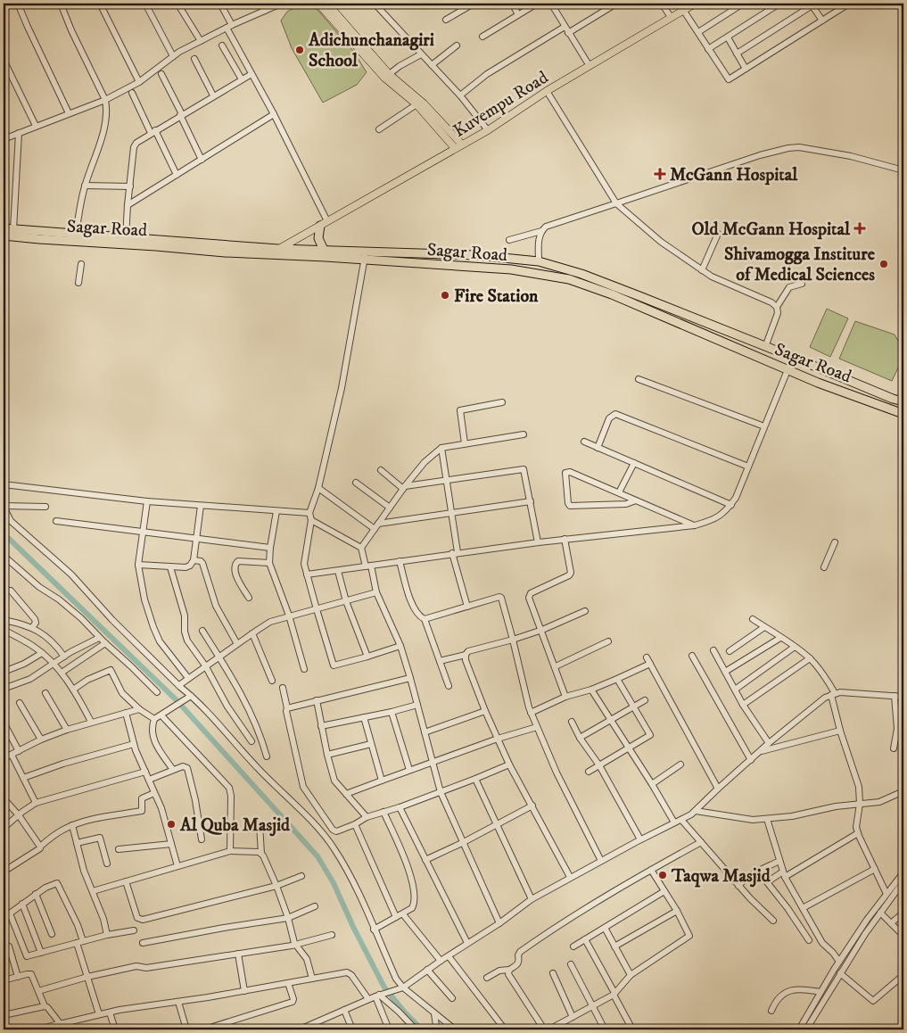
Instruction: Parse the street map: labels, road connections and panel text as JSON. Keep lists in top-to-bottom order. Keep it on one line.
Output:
{"streets":{"highway":["Sagar Road"],"main road":["Kuvempu Road"]},"crossings":[["Kuvempu Road","Sagar Road"]],"places":{"other":["Adichunchanagiri School","Shivamogga Institure of Medical Sciences","Fire Station","Al Quba Masjid","Taqwa Masjid"],"health":["McGann Hospital","Old McGann Hospital"]}}
